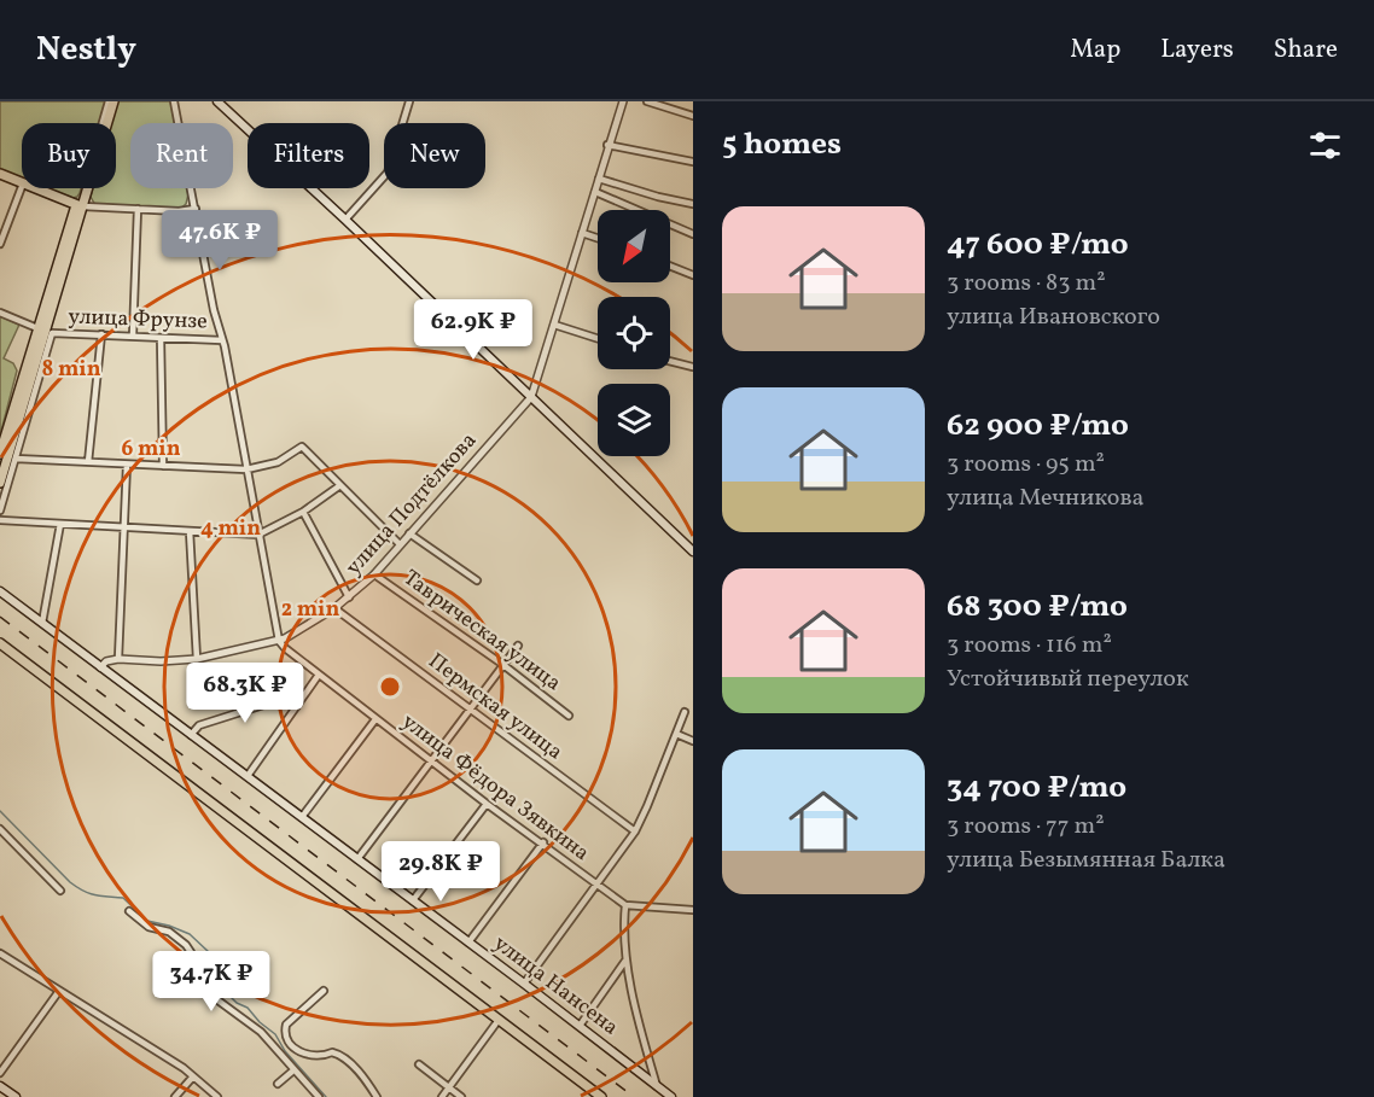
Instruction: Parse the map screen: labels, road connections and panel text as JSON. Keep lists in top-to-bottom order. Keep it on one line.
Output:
{"streets":{"main road":["улица Нансена"],"street":["улица Фрунзе","улица Подтёлкова","Таврическая улица","Пермская улица","улица Фёдора Зявкина"]},"crossings":[["улица Подтёлкова","Таврическая улица"],["улица Подтёлкова","Пермская улица"],["улица Подтёлкова","улица Фёдора Зявкина"],["улица Подтёлкова","улица Нансена"]],"north":"bottom left","page":{"header":"Nestly","nav":["Map","Layers","Share"],"heading":"5 homes","chip":["Buy","Rent","Filters","New"],"list":[{"name":"47 600 ₽/mo","note":"3 rooms · 83 m² · улица Ивановского"},{"name":"62 900 ₽/mo","note":"3 rooms · 95 m² · улица Мечникова"},{"name":"68 300 ₽/mo","note":"3 rooms · 116 m² · Устойчивый переулок"},{"name":"34 700 ₽/mo","note":"3 rooms · 77 m² · улица Безымянная Балка"}],"price":["47.6K ₽","62.9K ₽","68.3K ₽","29.8K ₽","34.7K ₽"]},"rings":["8 min","6 min","4 min","2 min"]}
